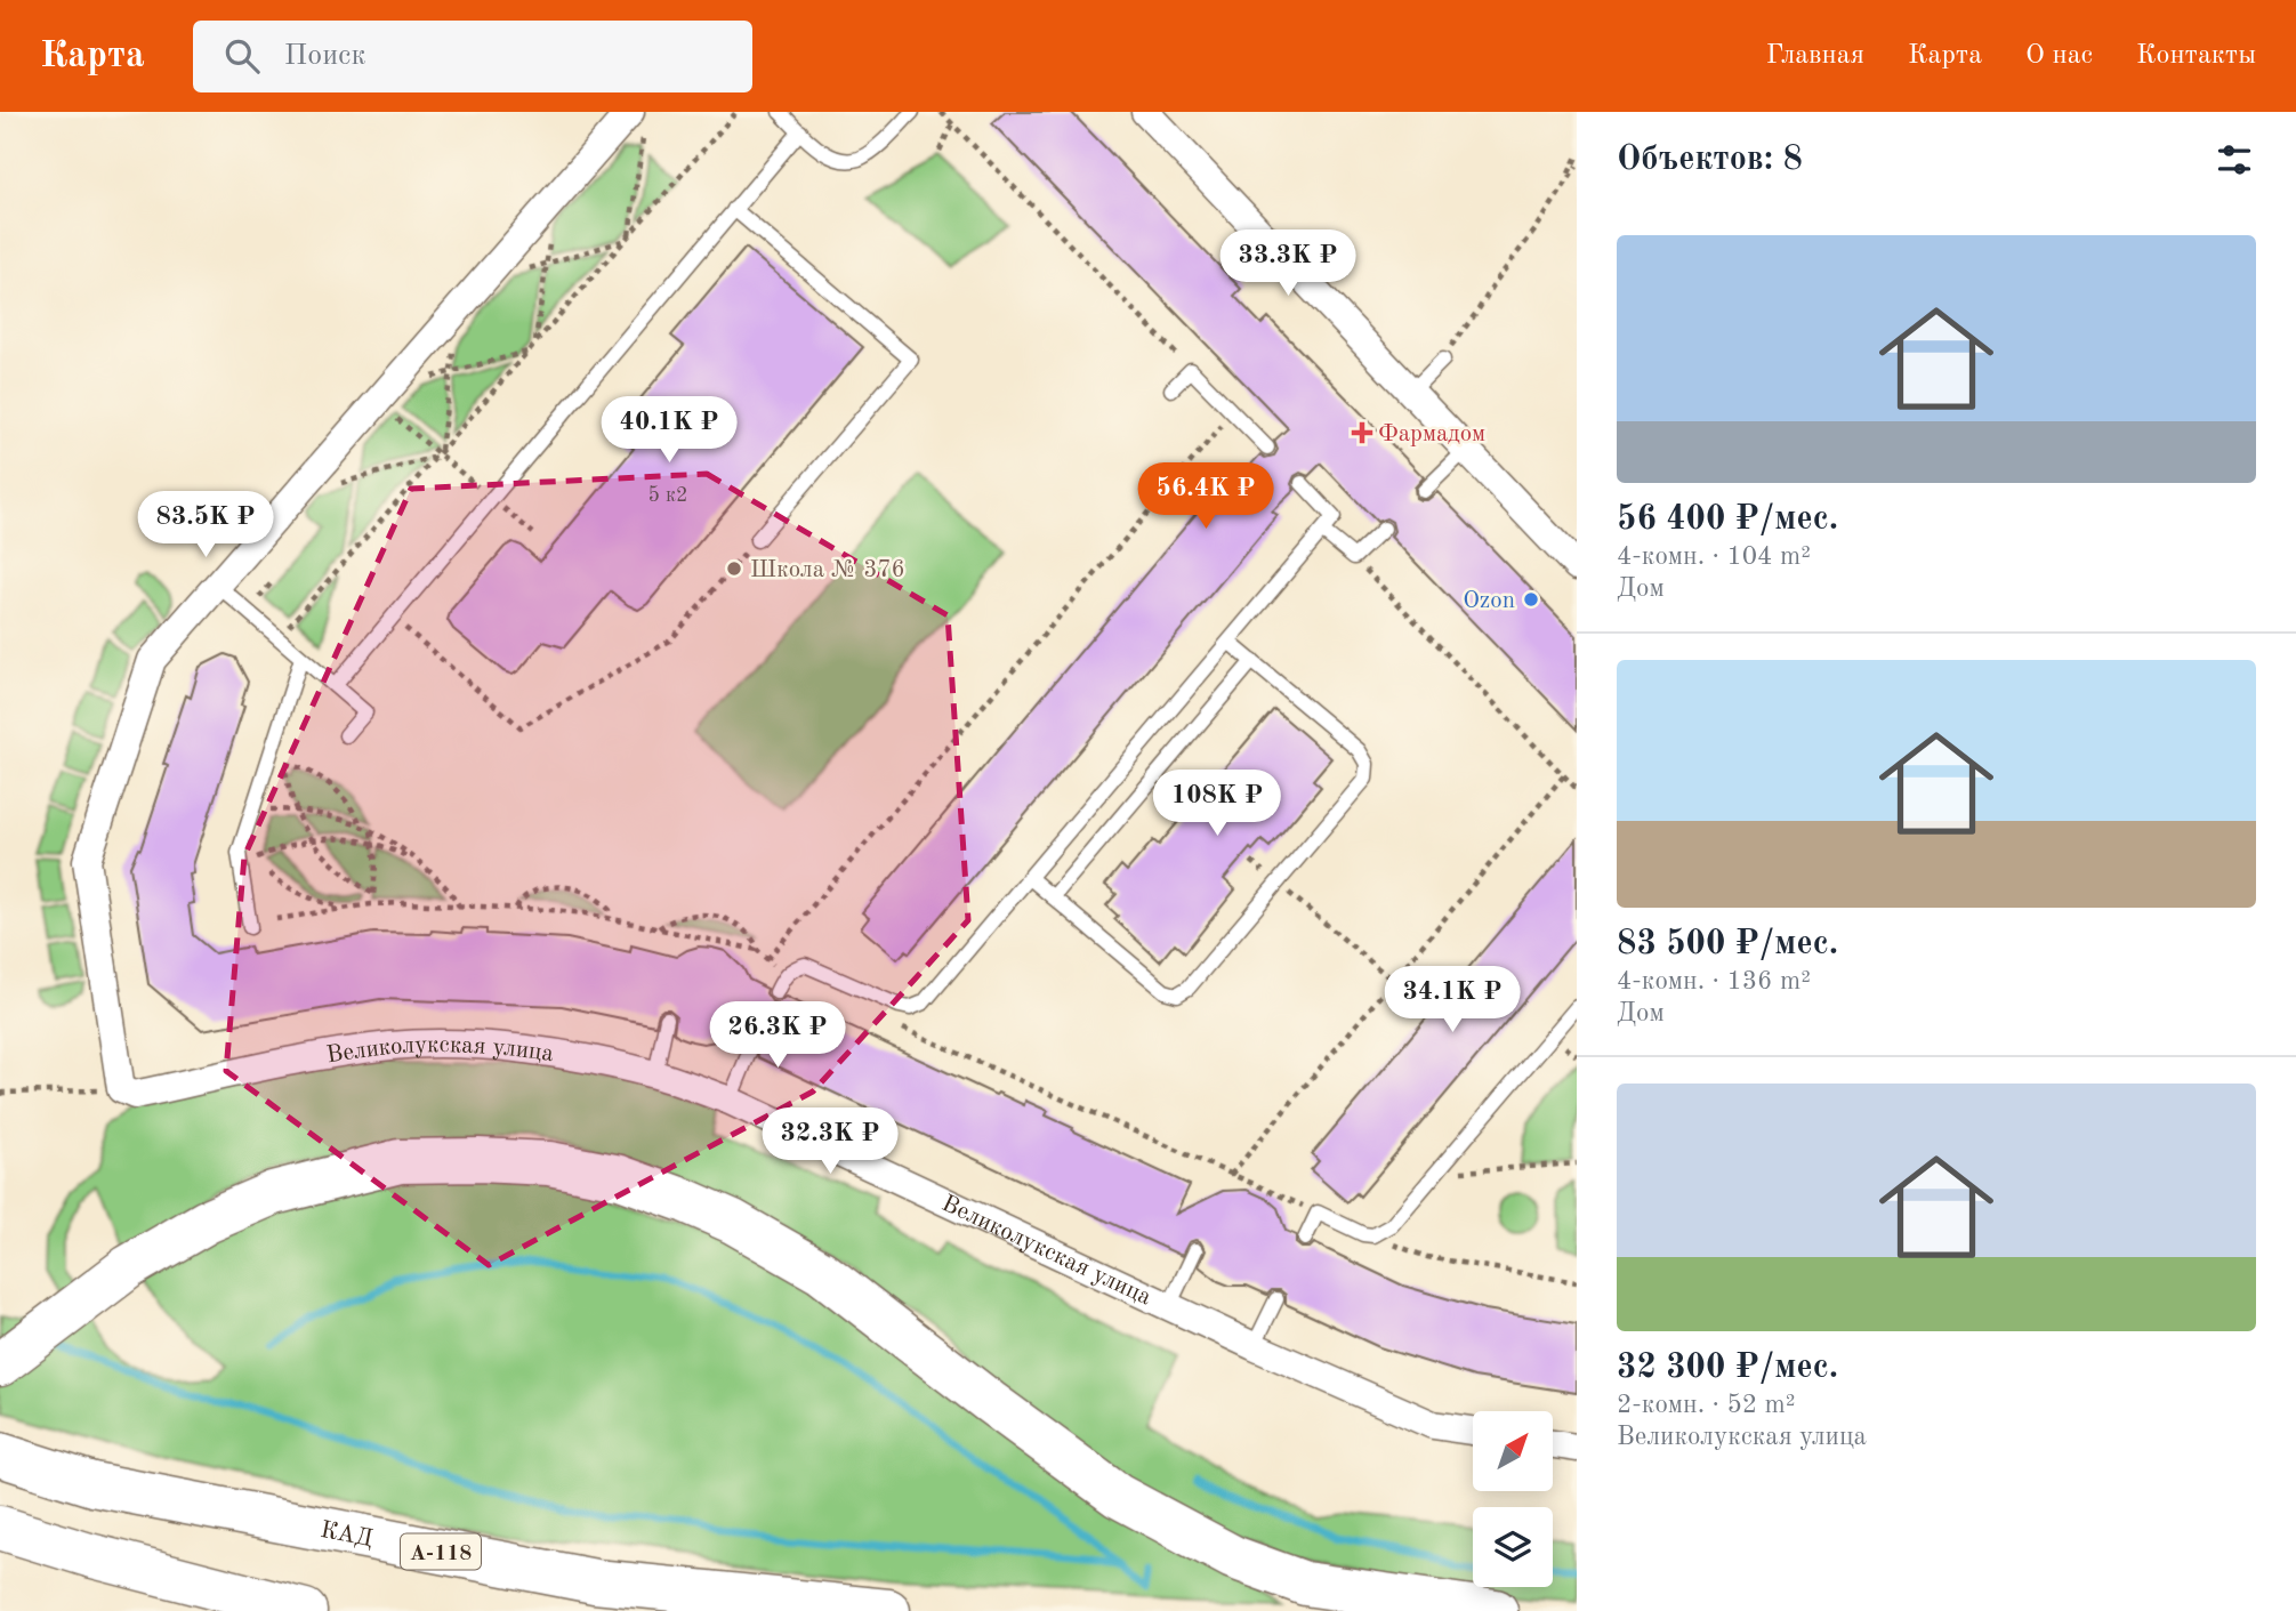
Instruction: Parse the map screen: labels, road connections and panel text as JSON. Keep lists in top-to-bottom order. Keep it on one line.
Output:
{"streets":{"highway":["КАД","А-118"],"street":["Великолукская улица"]},"places":{"health":["Фармадом"],"other":["Школа № 376","Ozon"]},"house_numbers":["5 к2"],"north":"top right","page":{"header":"Карта","search":"Поиск","nav":["Главная","Карта","О нас","Контакты"],"heading":"Объектов: 8","list":[{"name":"56 400 ₽/мес.","note":"4-комн. · 104 m² · Дом"},{"name":"83 500 ₽/мес.","note":"4-комн. · 136 m² · Дом"},{"name":"32 300 ₽/мес.","note":"2-комн. · 52 m² · Великолукская улица"}],"price":["33.3K ₽","40.1K ₽","56.4K ₽","83.5K ₽","108K ₽","34.1K ₽","26.3K ₽","32.3K ₽"]}}
